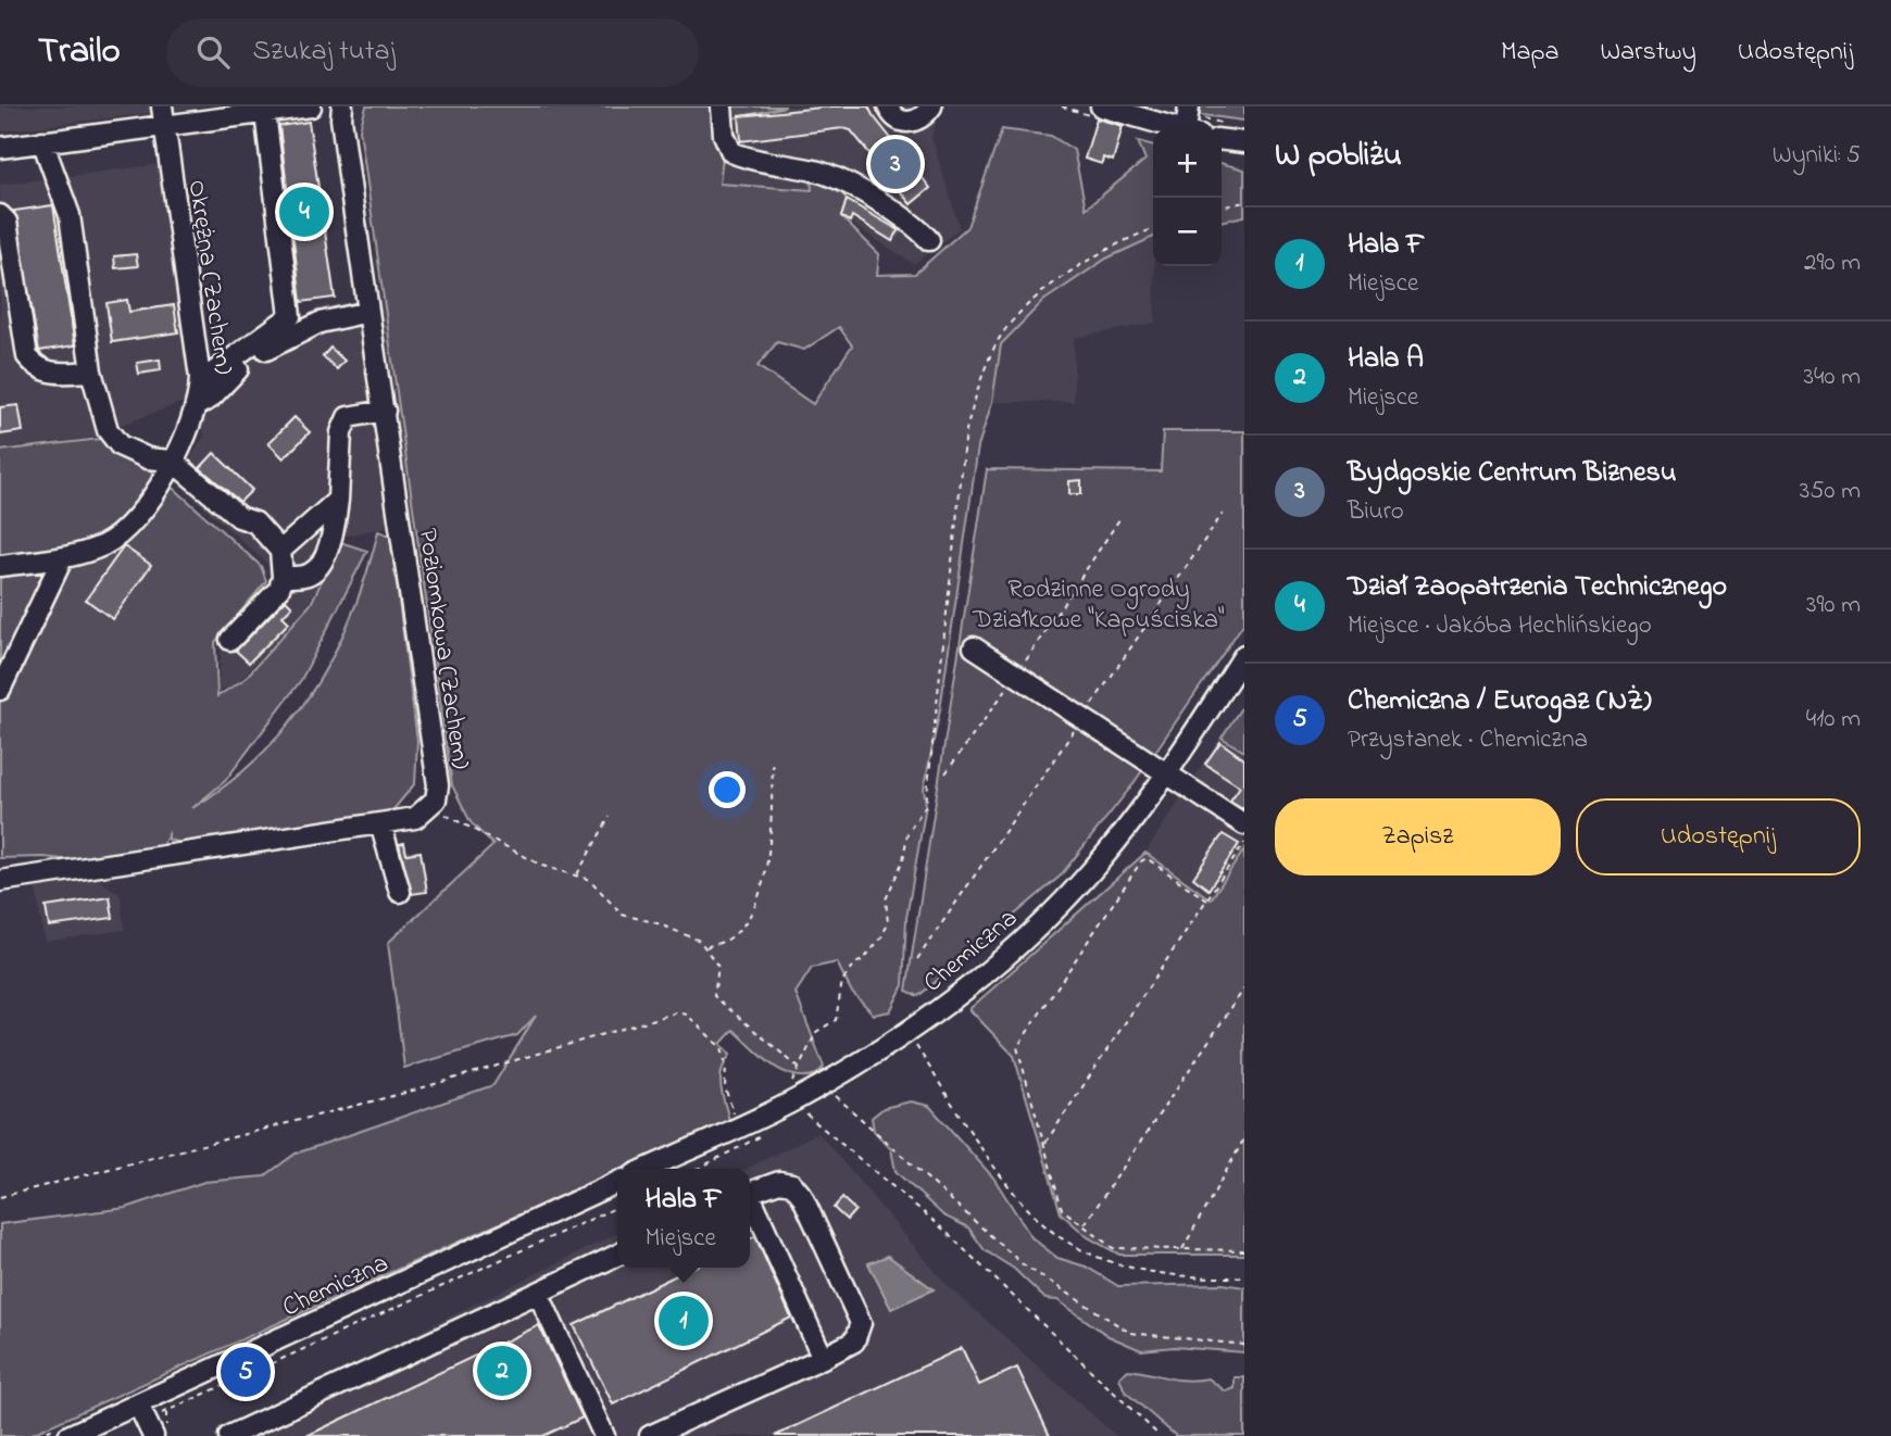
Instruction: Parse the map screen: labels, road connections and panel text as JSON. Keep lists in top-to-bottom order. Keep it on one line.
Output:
{"streets":{"street":["Okrężna (Zachem)","Poziomkowa (Zachem)","Chemiczna"]},"parks":["Rodzinne Ogrody Działkowe \"Kapuściska\""],"page":{"header":"Trailo","search":"Szukaj tutaj","nav":["Mapa","Warstwy","Udostępnij"],"heading":["W pobliżu","Wyniki: 5"],"map_buttons":["+","−"],"pins":["3","4","1","2","5"],"list":[{"mark":"1","name":"Hala F","note":"Miejsce","value":"290 m"},{"mark":"2","name":"Hala A","note":"Miejsce","value":"340 m"},{"mark":"3","name":"Bydgoskie Centrum Biznesu","note":"Biuro","value":"350 m"},{"mark":"4","name":"Dział Zaopatrzenia Technicznego","note":"Miejsce · Jakóba Hechlińskiego","value":"390 m"},{"mark":"5","name":"Chemiczna / Eurogaz (NŻ)","note":"Przystanek · Chemiczna","value":"410 m"}],"buttons":["Zapisz","Udostępnij"],"popup":["Hala F","Miejsce"]}}
